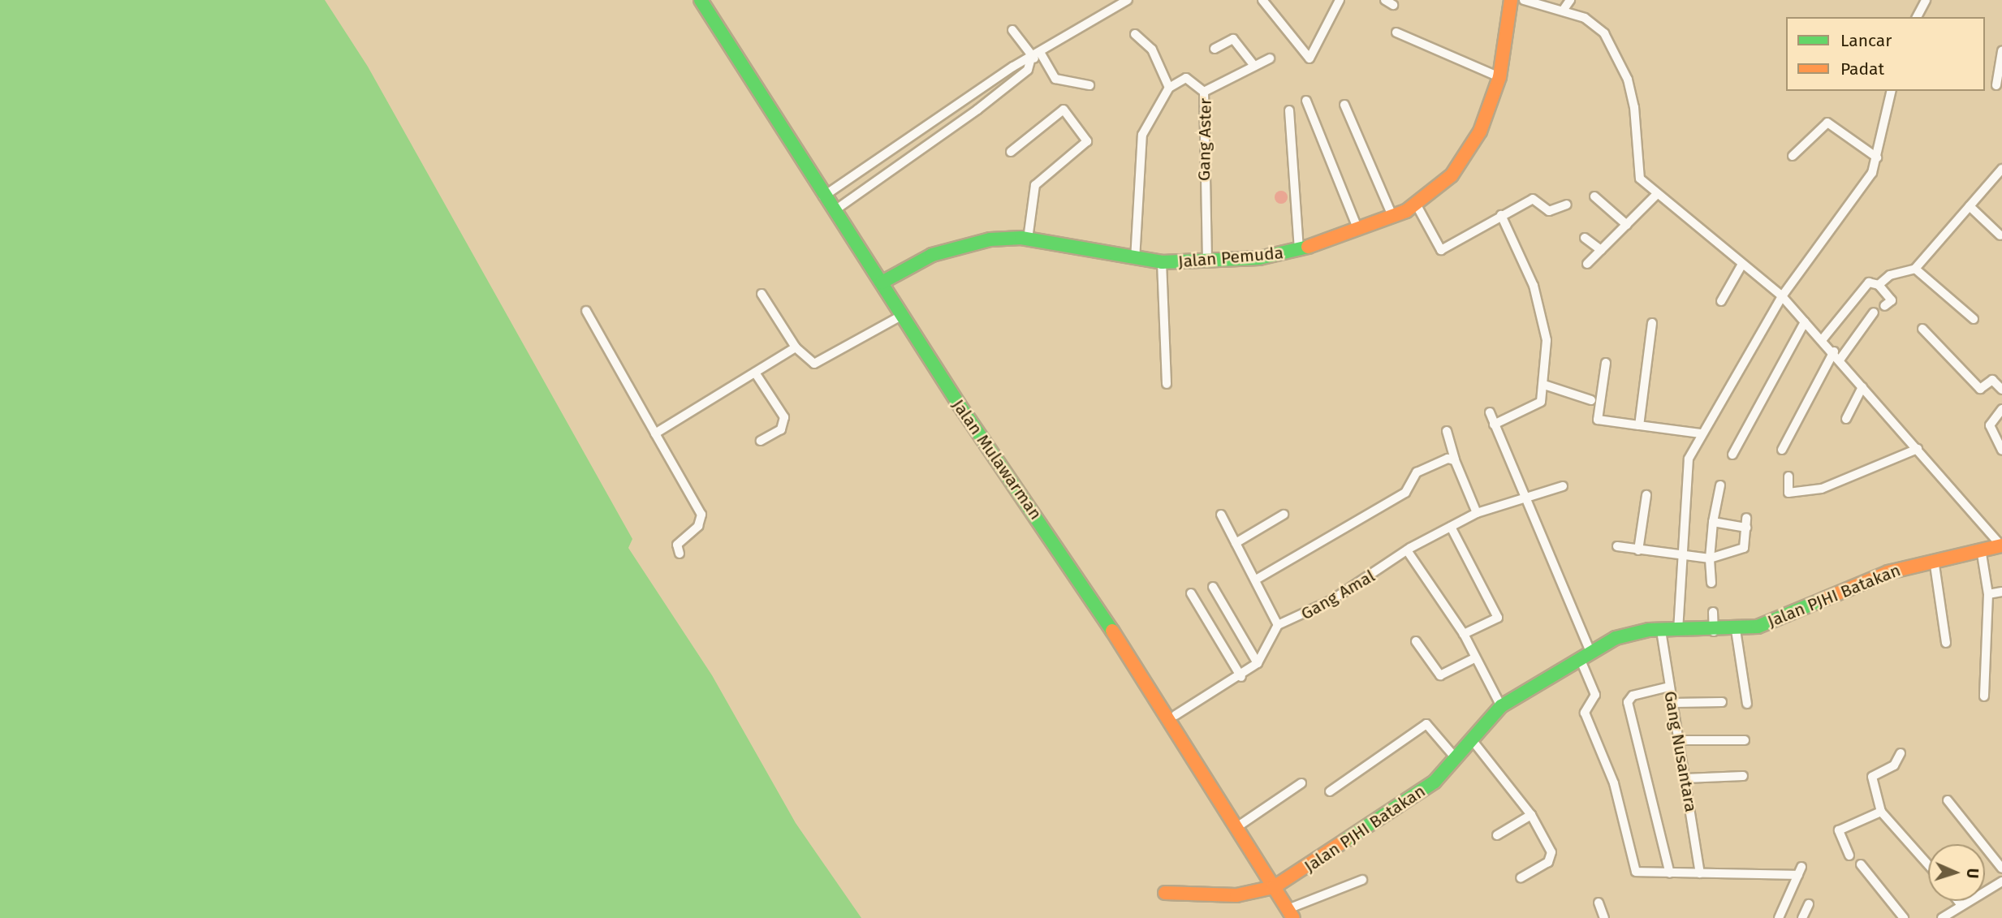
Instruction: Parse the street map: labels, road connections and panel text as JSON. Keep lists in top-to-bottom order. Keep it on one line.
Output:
{"streets":{"main road":["Jalan Pemuda","Jalan Mulawarman","Jalan PJHI Batakan"],"street":["Gang Aster","Gang Amal","Gang Nusantara"]},"crossings":[["Gang Aster","Jalan Pemuda"],["Jalan Pemuda","Jalan Mulawarman"],["Jalan PJHI Batakan","Gang Nusantara"]],"legend":["Lancar","Padat"],"north":"right"}
